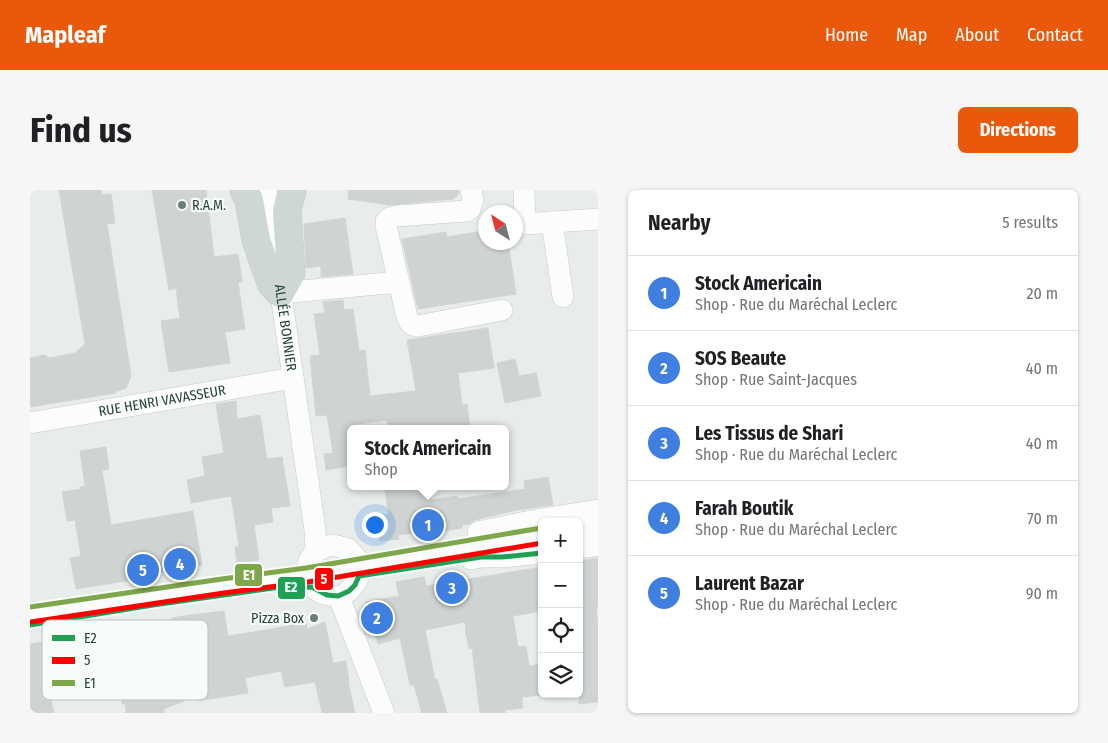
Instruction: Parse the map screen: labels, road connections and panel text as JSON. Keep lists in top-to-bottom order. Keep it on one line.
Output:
{"streets":{"street":["ALLÉE BONNIER","RUE HENRI VAVASSEUR"]},"crossings":[["ALLÉE BONNIER","RUE HENRI VAVASSEUR"]],"places":["R.A.M.","Pizza Box"],"lines":["transit line E1","transit line 5","transit line E2"],"legend":["E2","5","E1"],"north":"top left","page":{"header":"Mapleaf","nav":["Home","Map","About","Contact"],"buttons":"Directions","title":"Find us","heading":["Nearby","5 results"],"list":[{"mark":"1","name":"Stock Americain","note":"Shop · Rue du Maréchal Leclerc","value":"20 m"},{"mark":"2","name":"SOS Beaute","note":"Shop · Rue Saint-Jacques","value":"40 m"},{"mark":"3","name":"Les Tissus de Shari","note":"Shop · Rue du Maréchal Leclerc","value":"40 m"},{"mark":"4","name":"Farah Boutik","note":"Shop · Rue du Maréchal Leclerc","value":"70 m"},{"mark":"5","name":"Laurent Bazar","note":"Shop · Rue du Maréchal Leclerc","value":"90 m"}],"popup":["Stock Americain","Shop"],"pins":["1","4","5","3","2"],"map_buttons":["+","−"]}}
